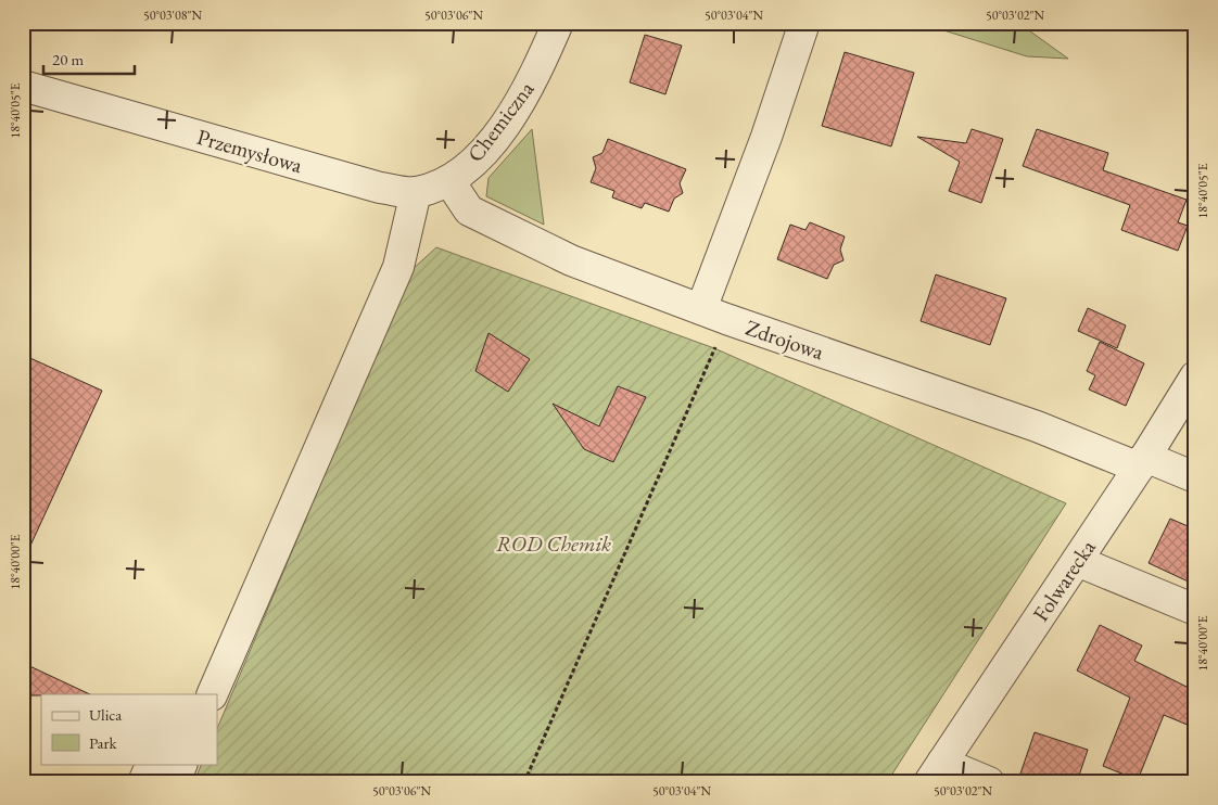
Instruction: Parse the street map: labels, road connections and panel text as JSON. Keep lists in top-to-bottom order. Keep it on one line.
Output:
{"streets":{"street":["Chemiczna","Przemysłowa","Zdrojowa","Folwarecka"]},"crossings":[["Chemiczna","Przemysłowa"],["Chemiczna","Zdrojowa"],["Zdrojowa","Folwarecka"]],"parks":["ROD Chemik"],"legend":["Ulica","Park"],"scale_bar":"20 m","coordinates":["50°03'08\"N","50°03'06\"N","50°03'04\"N","50°03'02\"N","18°40'05\"E","18°40'00\"E"]}
